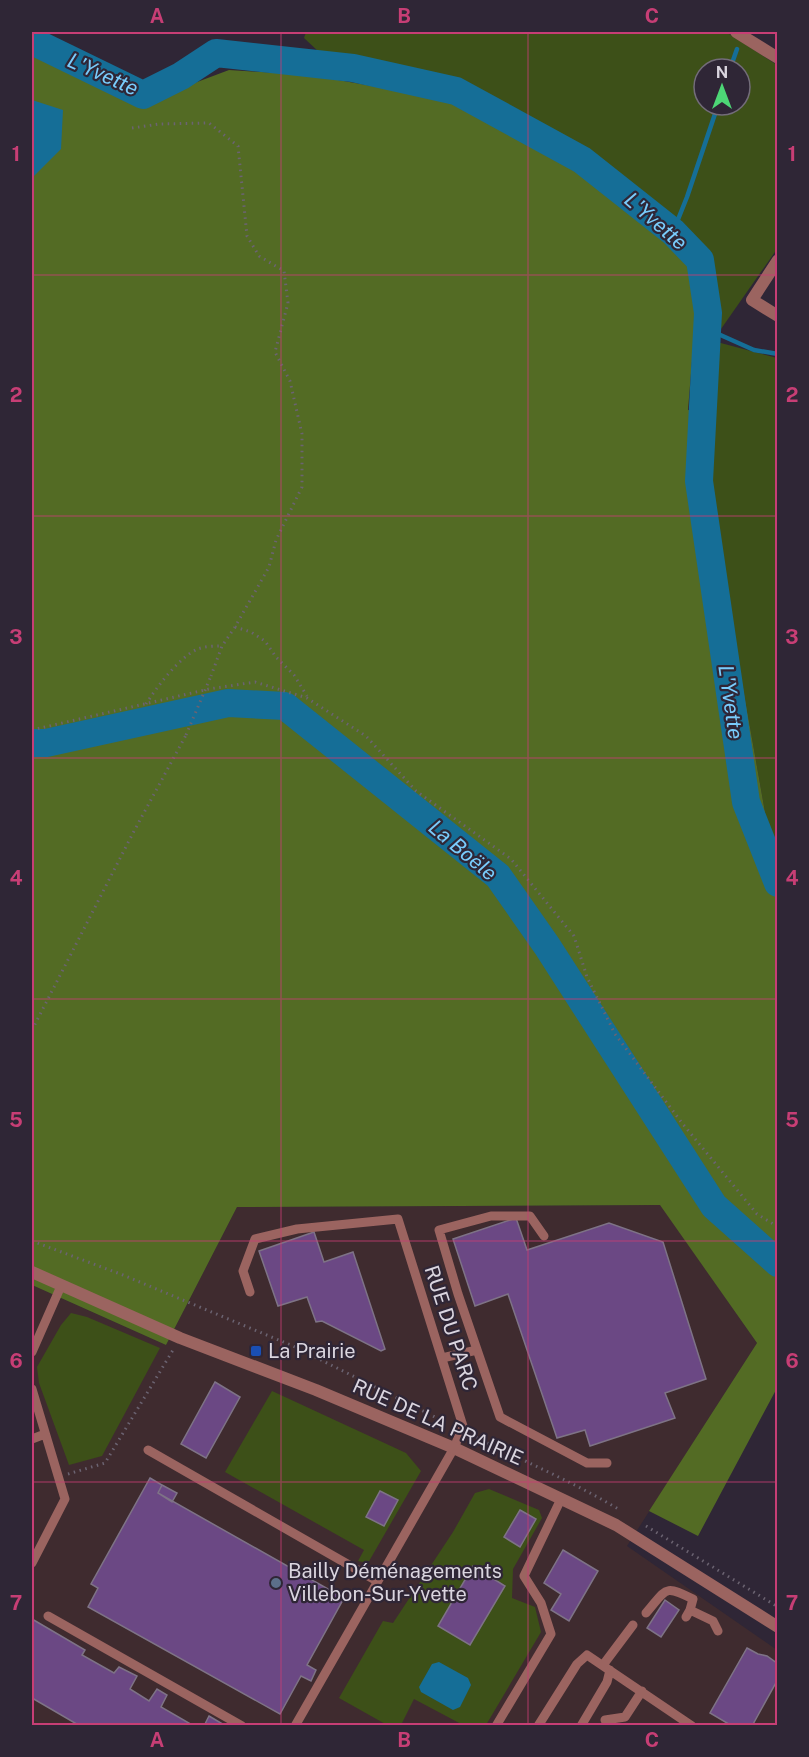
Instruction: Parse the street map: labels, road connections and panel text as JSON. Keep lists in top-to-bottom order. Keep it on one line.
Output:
{"streets":{"street":["RUE DE LA PRAIRIE"],"lane":["RUE DU PARC"]},"water":["L'Yvette","La Boële"],"places":{"transit":["La Prairie"],"other":["Bailly Déménagements Villebon-Sur-Yvette"]},"north":"top","grid":{"columns":["A","B","C"],"rows":["1","2","3","4","5","6","7"]}}
